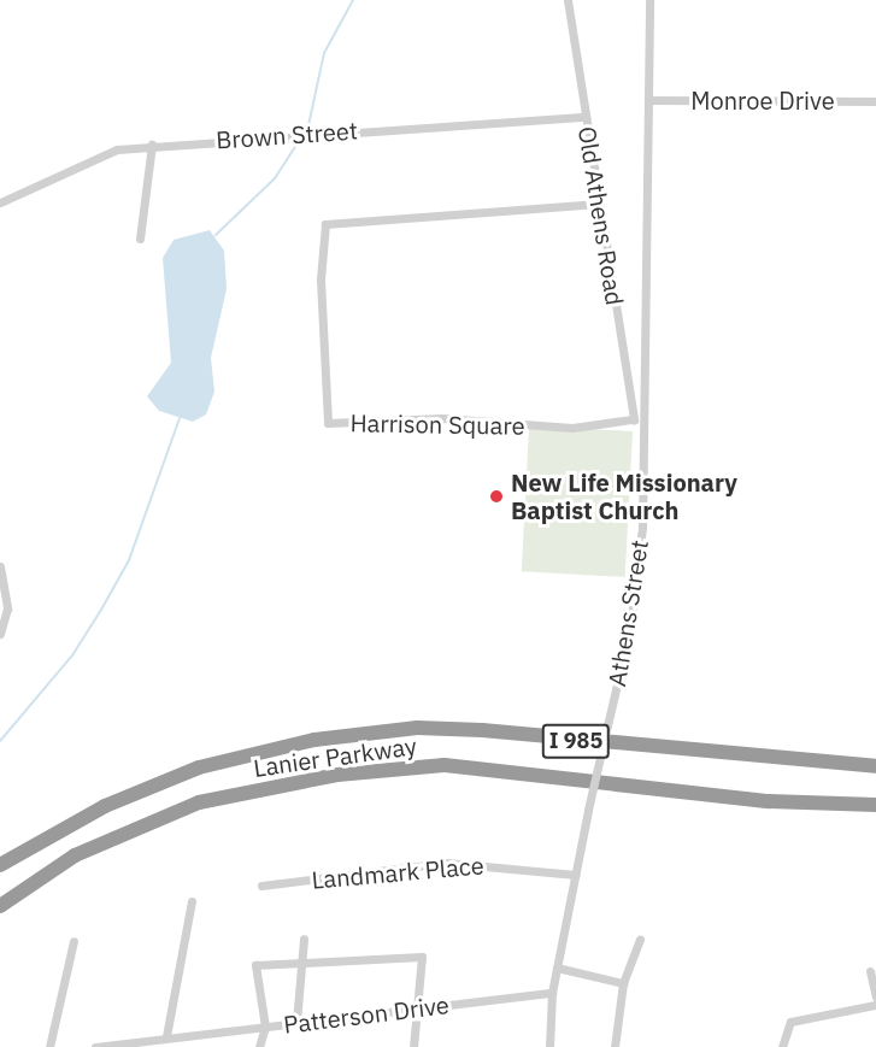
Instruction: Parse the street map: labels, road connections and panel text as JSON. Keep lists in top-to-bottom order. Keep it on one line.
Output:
{"streets":{"highway":["I 985","Lanier Parkway"],"street":["Monroe Drive","Brown Street","Old Athens Road","Harrison Square","Athens Street","Landmark Place","Patterson Drive"]},"crossings":[["Monroe Drive","Athens Street"],["Brown Street","Old Athens Road"],["Old Athens Road","Harrison Square"],["Athens Street","Landmark Place"],["Athens Street","Patterson Drive"]],"places":["New Life Missionary Baptist Church"]}
